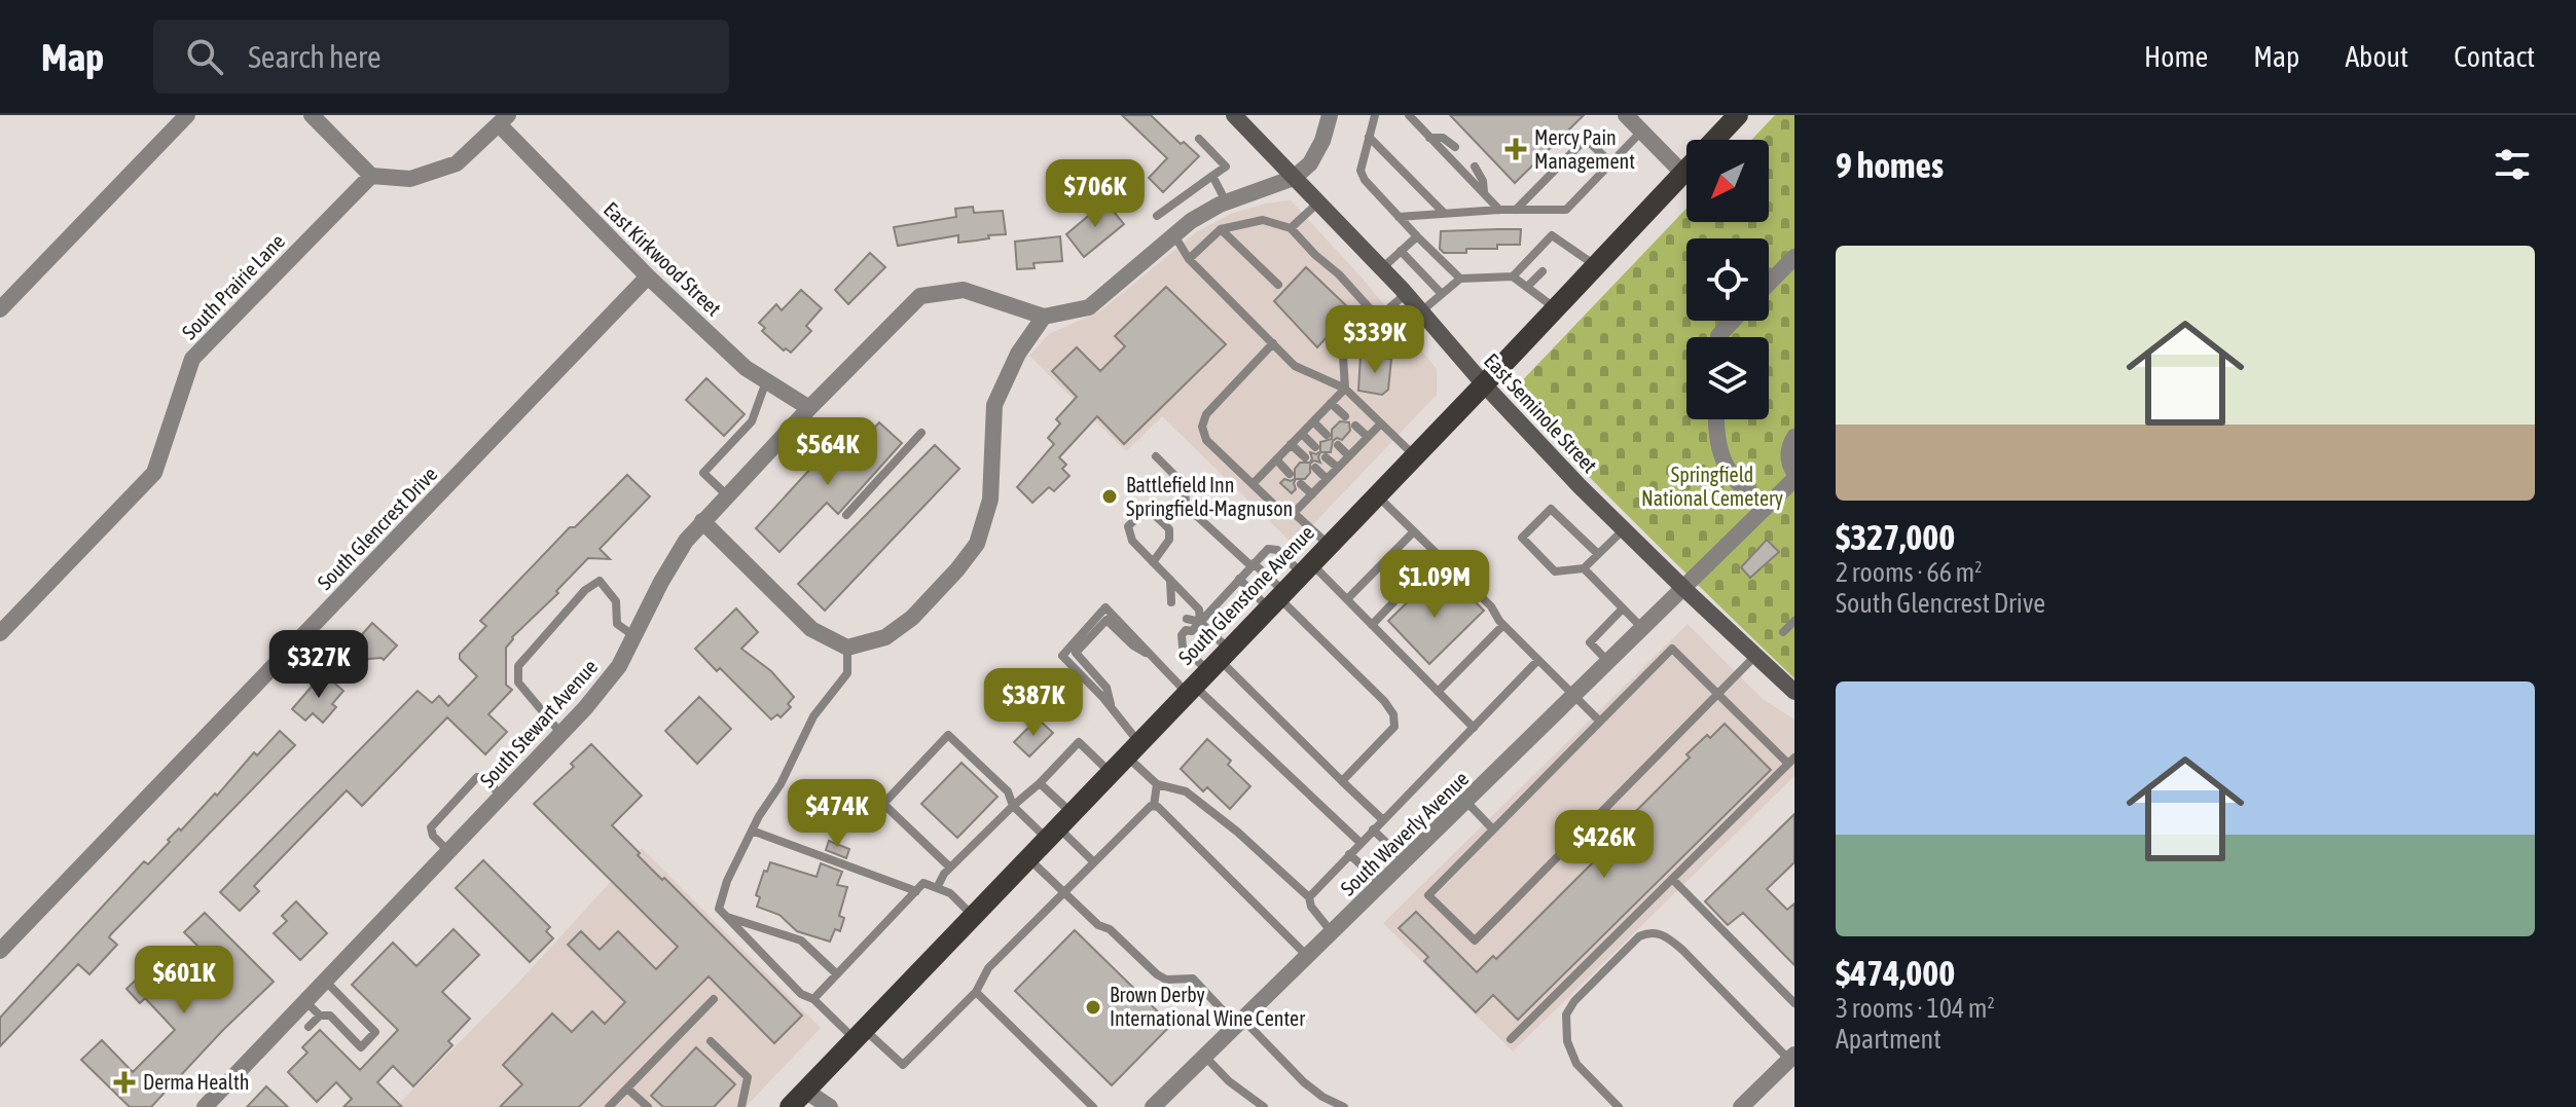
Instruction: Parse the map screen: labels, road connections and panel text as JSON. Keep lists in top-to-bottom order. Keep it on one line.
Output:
{"streets":{"main road":["South Glenstone Avenue"],"street":["East Kirkwood Street","South Prairie Lane","East Seminole Street","South Glencrest Drive","South Stewart Avenue","South Waverly Avenue"]},"crossings":[["East Kirkwood Street","South Glencrest Drive"],["East Kirkwood Street","South Stewart Avenue"],["East Seminole Street","South Glenstone Avenue"],["East Seminole Street","South Waverly Avenue"]],"parks":["Springfield National Cemetery"],"places":{"health":["Mercy Pain Management","Derma Health"],"other":["Battlefield Inn Springfield-Magnuson","Brown Derby International Wine Center"]},"north":"bottom left","page":{"header":"Map","search":"Search here","nav":["Home","Map","About","Contact"],"heading":"9 homes","price":["$706K","$339K","$564K","$1.09M","$327K","$387K","$474K","$426K","$601K"],"list":[{"name":"$327,000","note":"2 rooms · 66 m² · South Glencrest Drive"},{"name":"$474,000","note":"3 rooms · 104 m² · Apartment"}]}}
